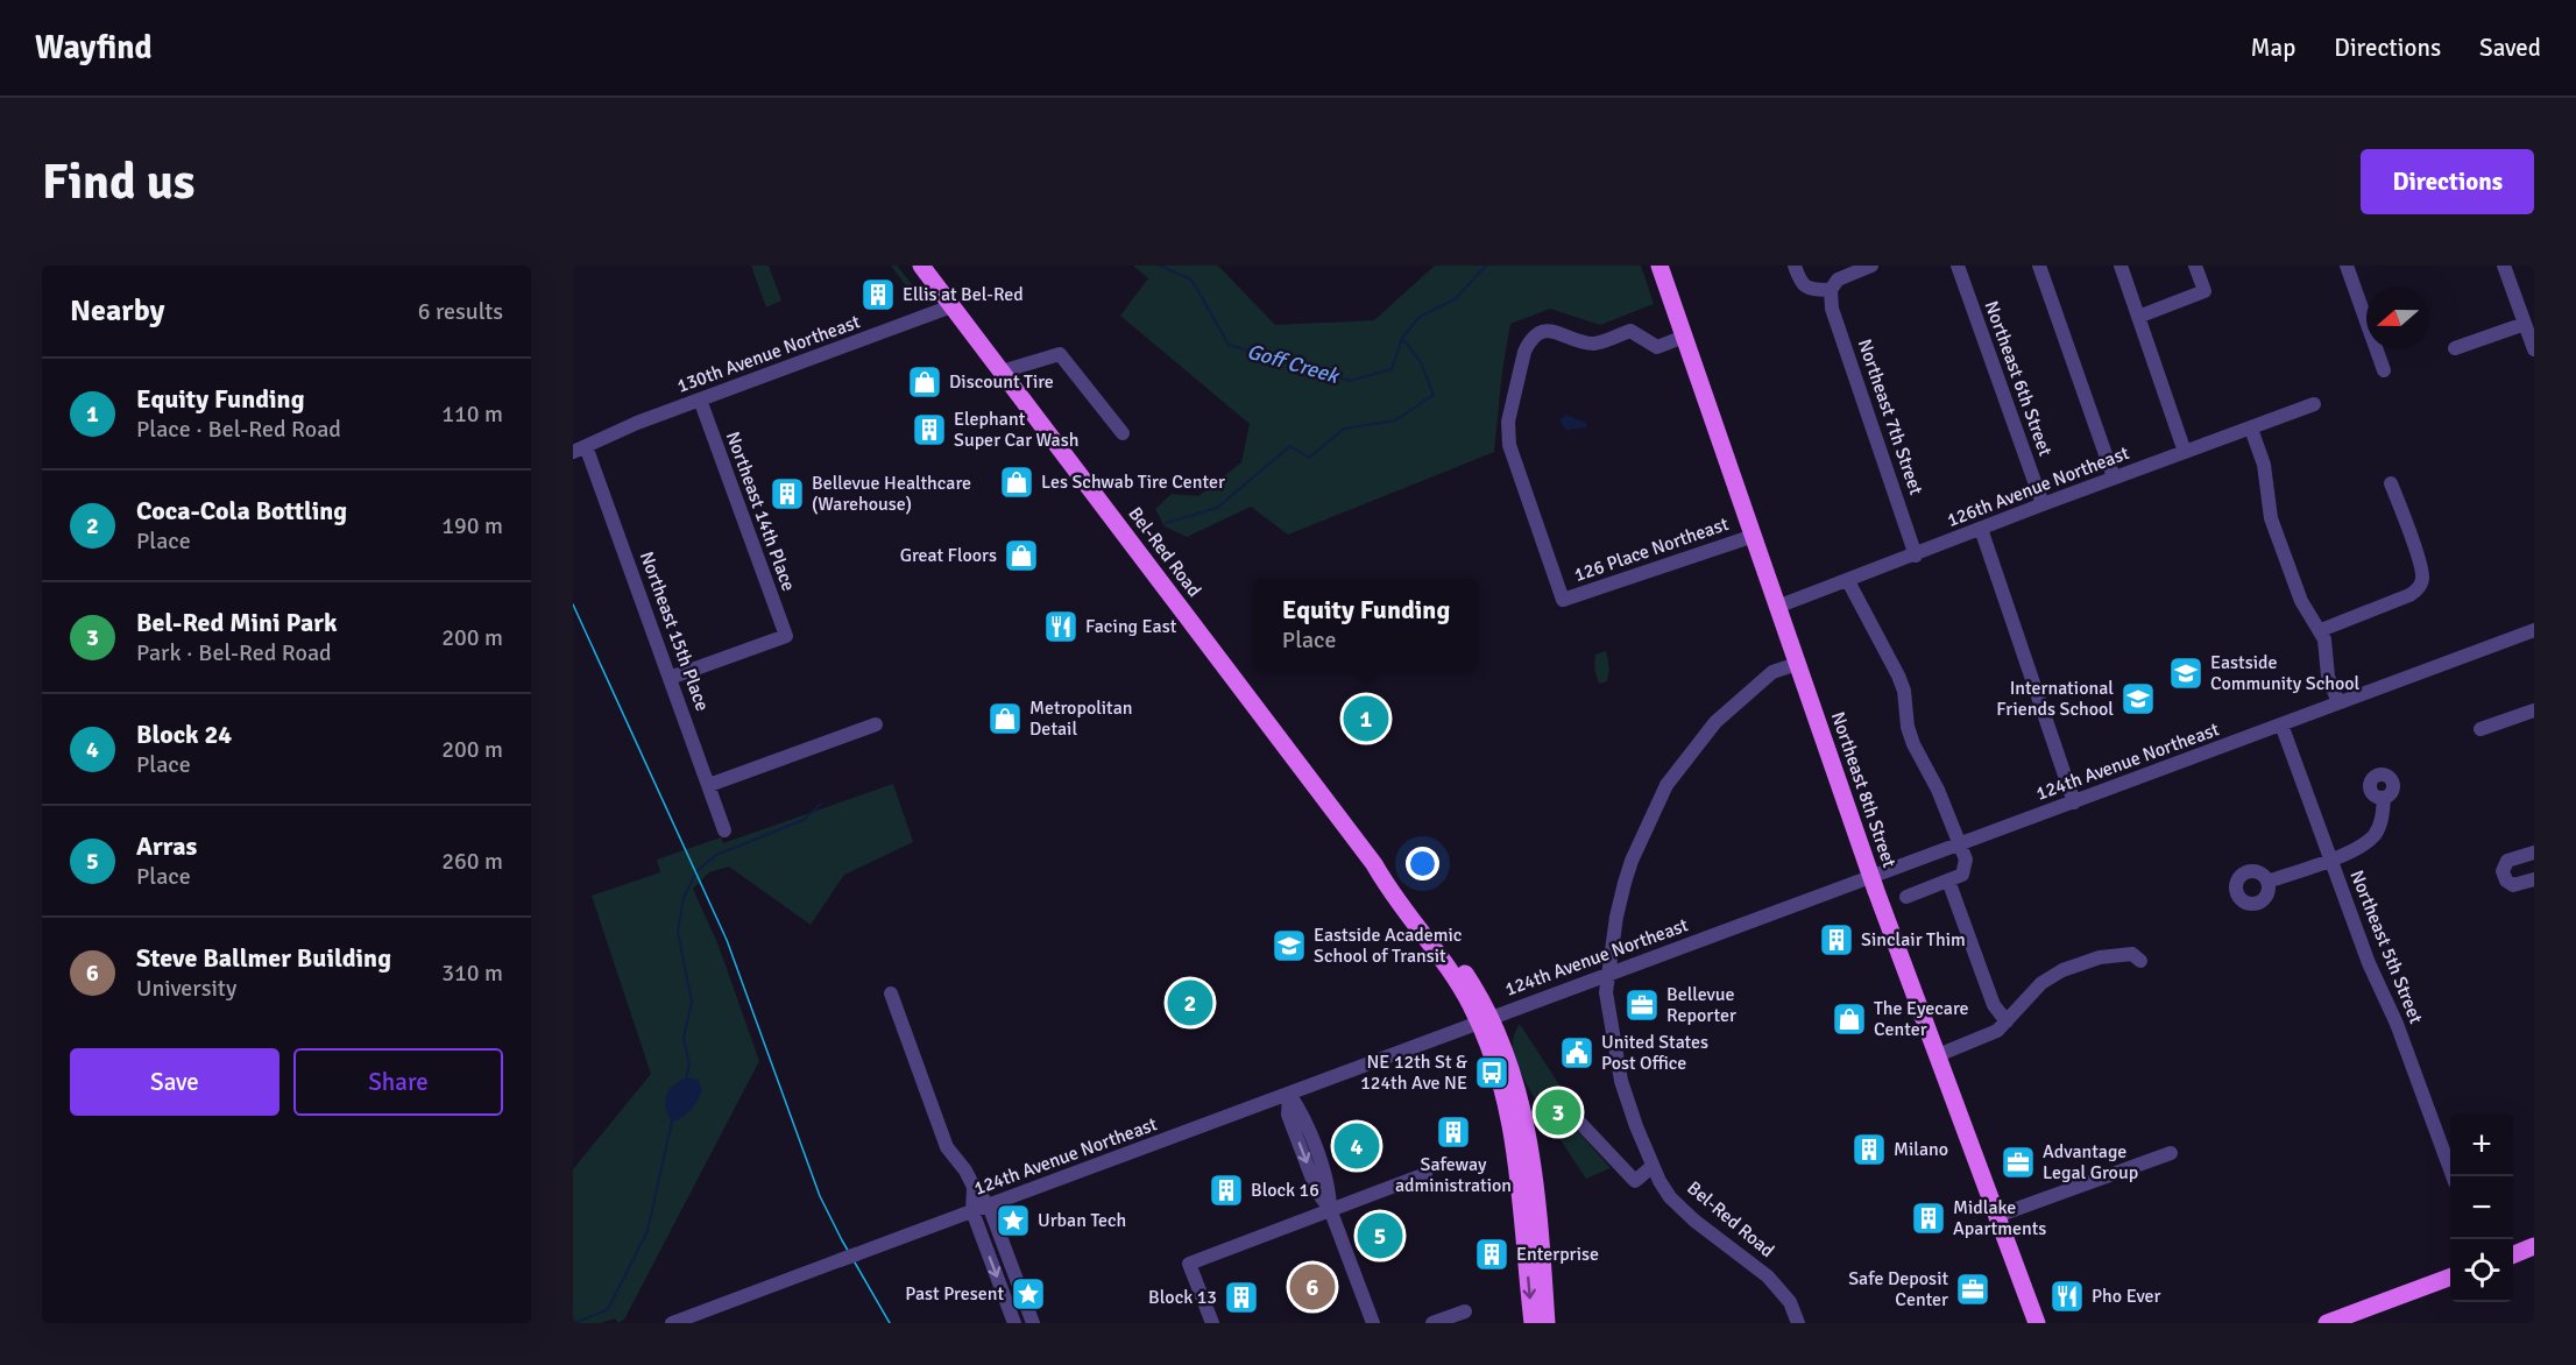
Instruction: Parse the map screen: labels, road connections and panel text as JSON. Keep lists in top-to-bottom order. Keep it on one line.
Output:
{"streets":{"main road":["Bel-Red Road","Northeast 8th Street"],"street":["130th Avenue Northeast","Northeast 6th Street","Northeast 7th Street","126th Avenue Northeast","Northeast 14th Place","126 Place Northeast","Northeast 15th Place","124th Avenue Northeast","Northeast 5th Street"]},"crossings":[["130th Avenue Northeast","Northeast 14th Place"],["130th Avenue Northeast","Bel-Red Road"],["130th Avenue Northeast","Northeast 15th Place"],["Northeast 6th Street","126th Avenue Northeast"],["Northeast 7th Street","126th Avenue Northeast"],["126th Avenue Northeast","Northeast 8th Street"],["Northeast 14th Place","Northeast 15th Place"],["126 Place Northeast","Northeast 8th Street"],["Bel-Red Road","124th Avenue Northeast"],["Bel-Red Road","Northeast 8th Street"],["124th Avenue Northeast","Northeast 8th Street"],["124th Avenue Northeast","Northeast 5th Street"]],"water":["Goff Creek"],"places":{"building":["Ellis at Bel-Red","Elephant Super Car Wash","Bellevue Healthcare (Warehouse)","Sinclair Thim","Safeway administration","Milano","Block 16","Midlake Apartments","Enterprise","Block 13"],"shop":["Discount Tire","Les Schwab Tire Center","Great Floors","Metropolitan Detail","The Eyecare Center"],"restaurant":["Facing East","Pho Ever"],"school or university":["Eastside Community School","International Friends School","Eastside Academic School of Transit"],"office":["Bellevue Reporter","Advantage Legal Group","Safe Deposit Center"],"public building":["United States Post Office"],"bus stop":["NE 12th St & 124th Ave NE"],"place":["Urban Tech","Past Present"]},"north":"left","page":{"header":"Wayfind","nav":["Map","Directions","Saved"],"buttons":["Directions",["Save","Share"]],"title":"Find us","heading":["Nearby","6 results"],"list":[{"mark":"1","name":"Equity Funding","note":"Place · Bel-Red Road","value":"110 m"},{"mark":"2","name":"Coca-Cola Bottling","note":"Place","value":"190 m"},{"mark":"3","name":"Bel-Red Mini Park","note":"Park · Bel-Red Road","value":"200 m"},{"mark":"4","name":"Block 24","note":"Place","value":"200 m"},{"mark":"5","name":"Arras","note":"Place","value":"260 m"},{"mark":"6","name":"Steve Ballmer Building","note":"University","value":"310 m"}],"popup":["Equity Funding","Place"],"pins":["1","2","3","4","5","6"],"map_buttons":["+","−"]}}
